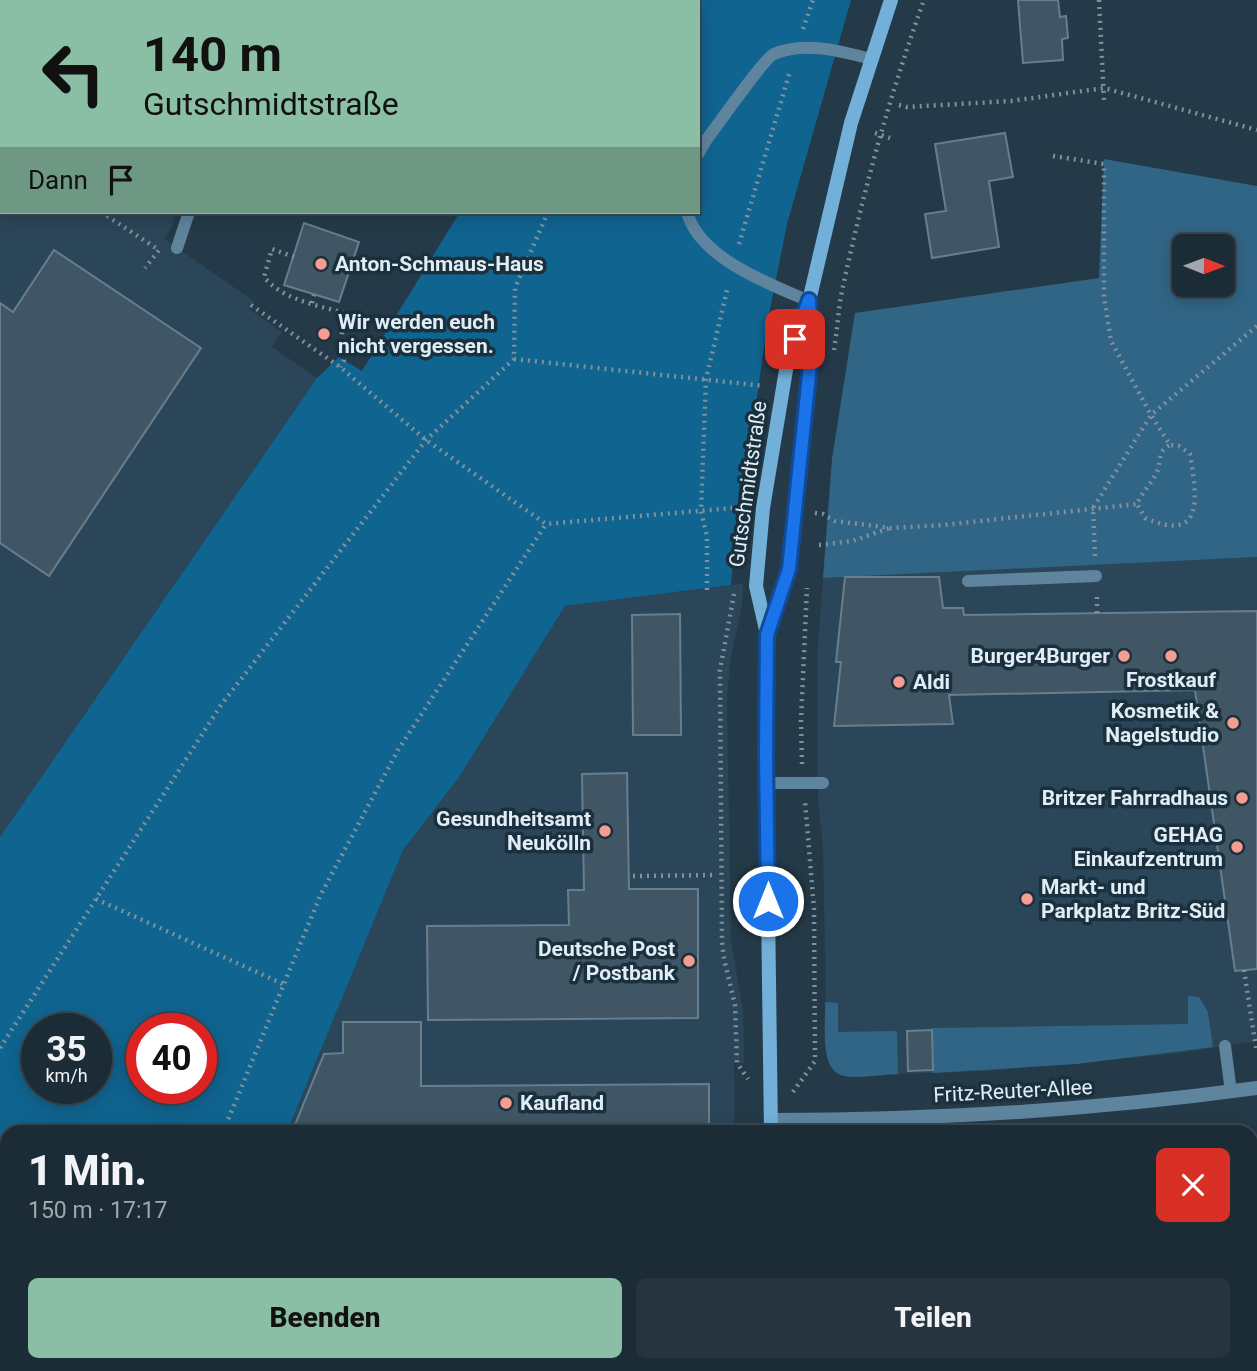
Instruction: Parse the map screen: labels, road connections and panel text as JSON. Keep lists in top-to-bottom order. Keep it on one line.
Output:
{"streets":{"street":["Gutschmidtstraße","Fritz-Reuter-Allee"]},"places":["Anton-Schmaus-Haus","Wir werden euch nicht vergessen.","Burger4Burger","Frostkauf","Aldi","Kosmetik & Nagelstudio","Britzer Fahrradhaus","Gesundheitsamt Neukölln","GEHAG Einkaufzentrum","Markt- und Parkplatz Britz-Süd","Deutsche Post / Postbank","Kaufland"],"north":"right","page":{"turn":["140 m","Gutschmidtstraße"],"then":"Dann","speed":"35 km/h","limit":"40","heading":["1 Min.","150 m · 17:17"],"buttons":["Beenden","Teilen"]}}
